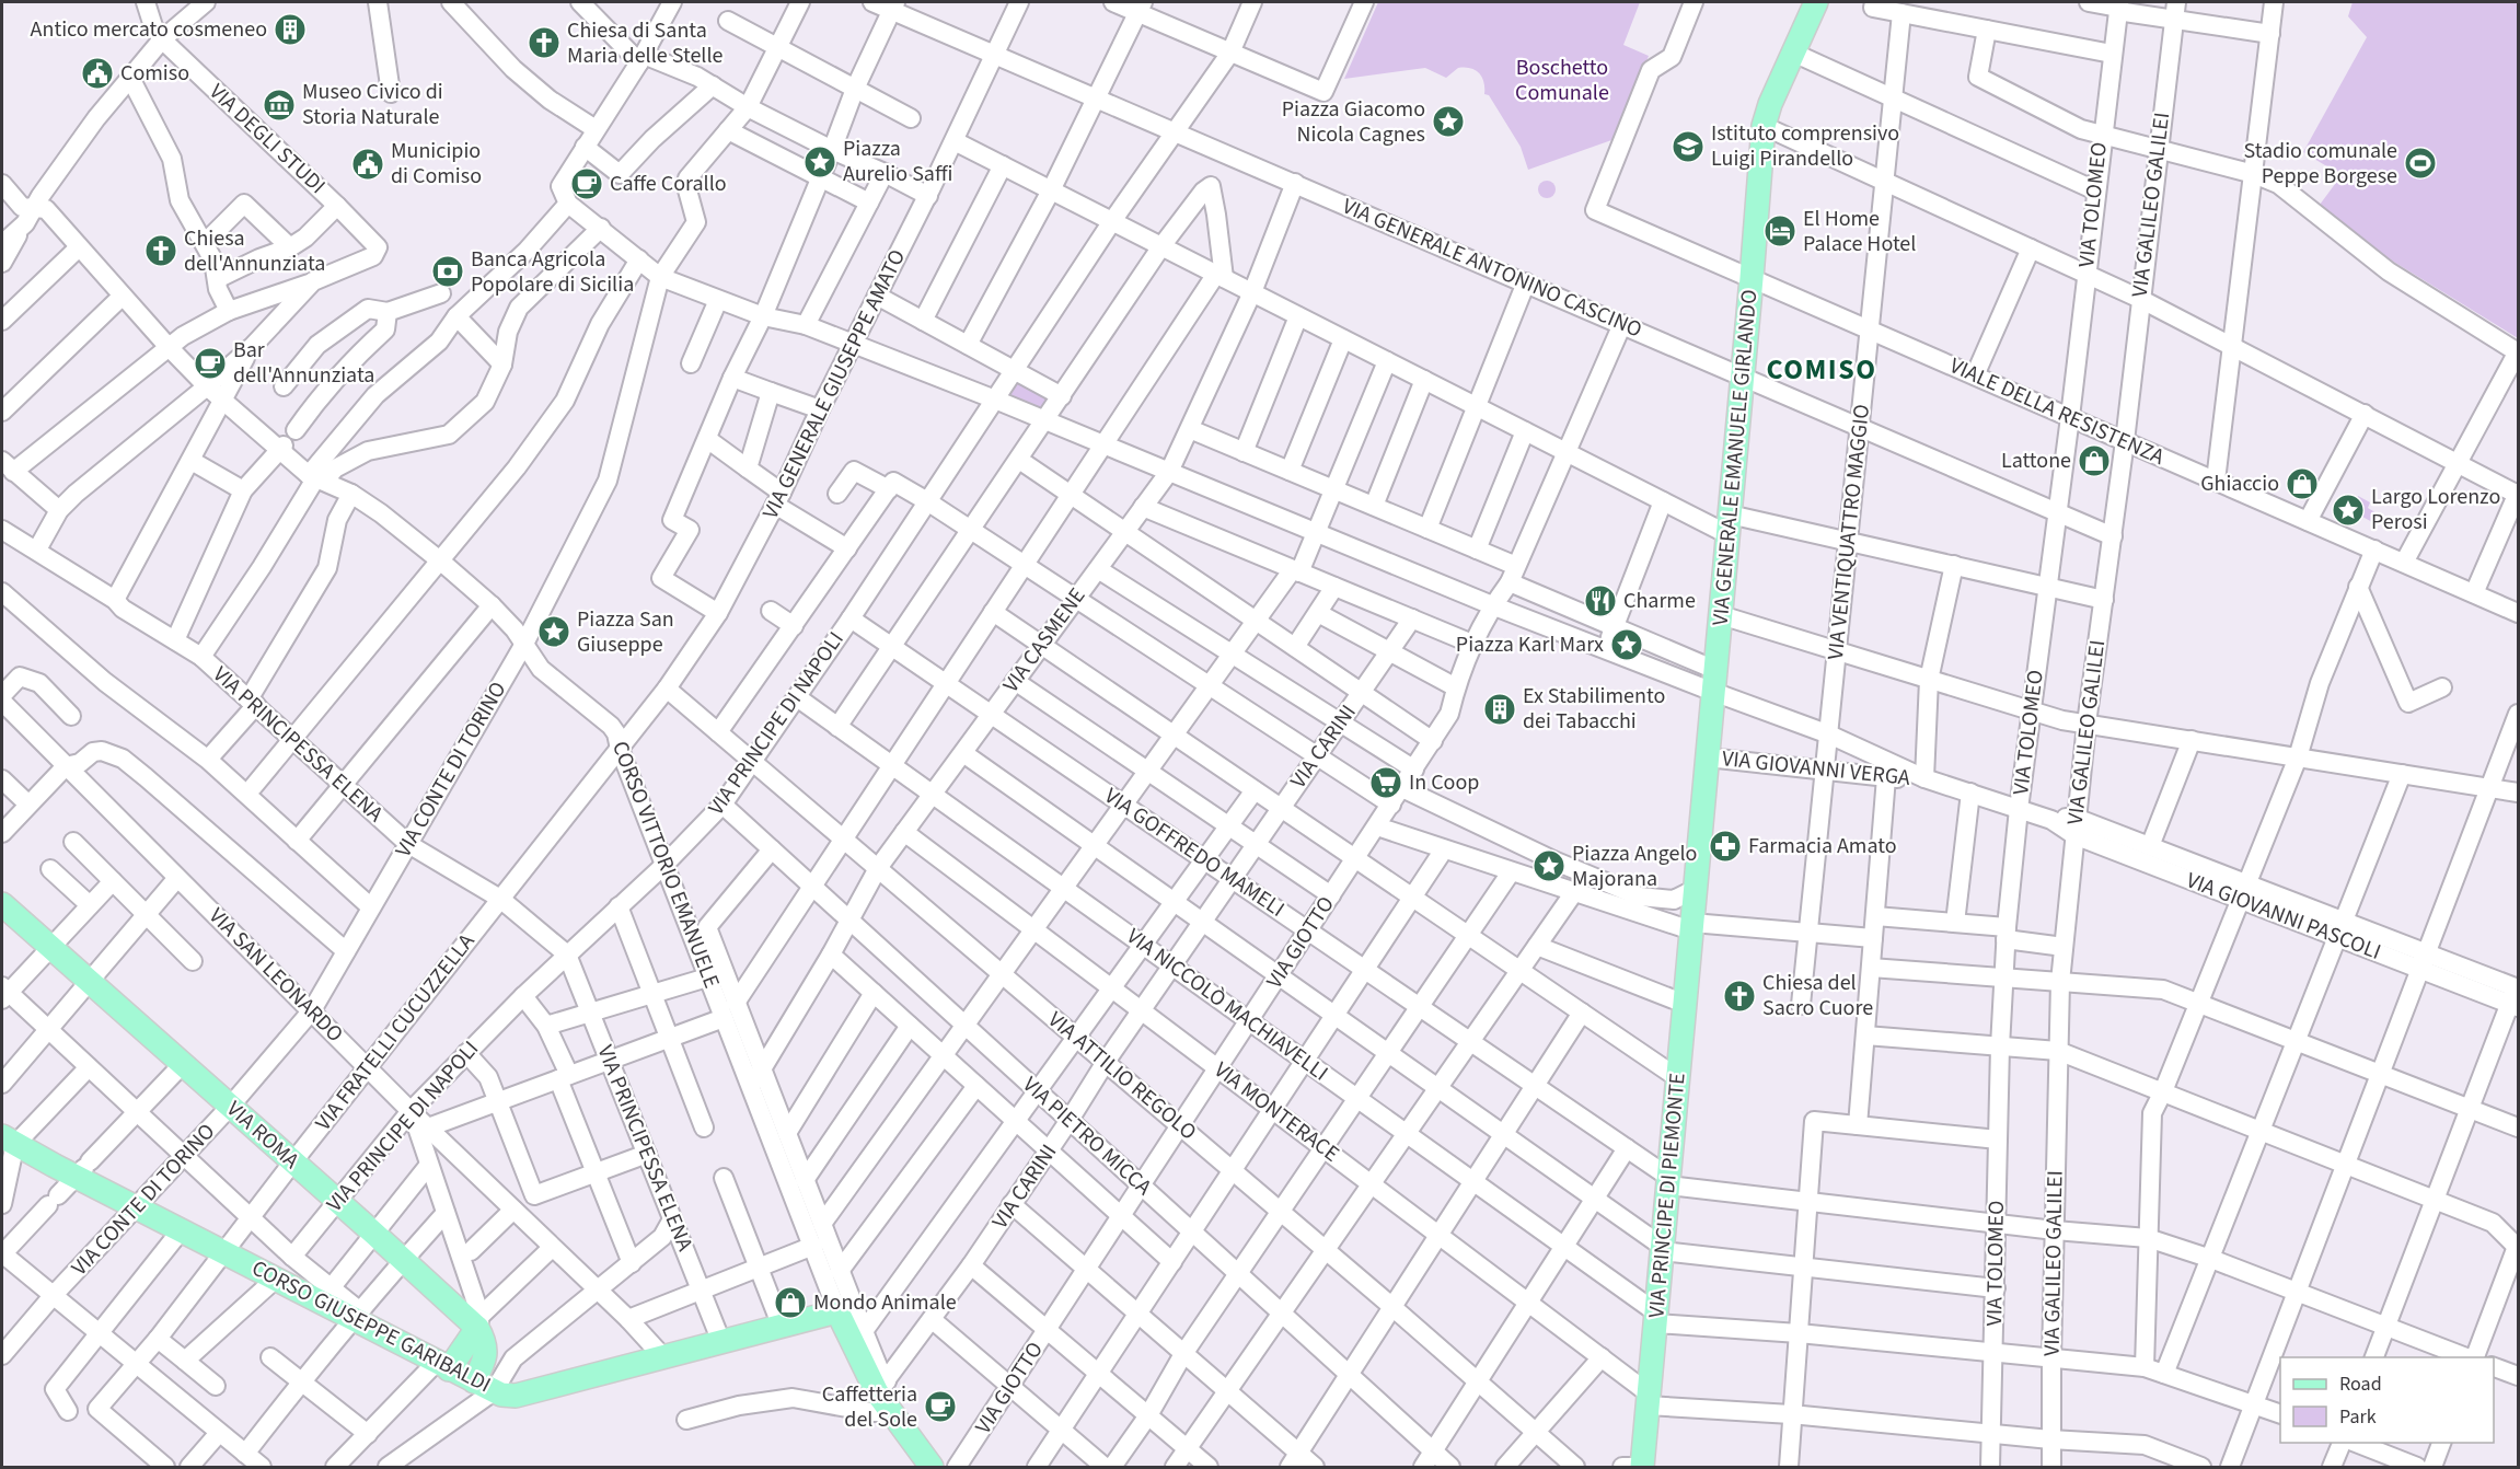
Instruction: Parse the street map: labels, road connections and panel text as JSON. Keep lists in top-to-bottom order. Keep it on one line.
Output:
{"streets":{"main road":["VIA GENERALE EMANUELE GIRLANDO","CORSO VITTORIO EMANUELE","VIA ROMA","VIA PRINCIPE DI PIEMONTE","CORSO GIUSEPPE GARIBALDI"],"street":["VIA DEGLI STUDI","VIA TOLOMEO","VIA GALILEO GALILEI","VIA GENERALE ANTONINO CASCINO","VIA GENERALE GIUSEPPE AMATO","VIALE DELLA RESISTENZA","VIA VENTIQUATTRO MAGGIO","VIA CASMENE","VIA PRINCIPE DI NAPOLI","VIA PRINCIPESSA ELENA","VIA CARINI","VIA GIOVANNI VERGA","VIA CONTE DI TORINO","VIA GOFFREDO MAMELI","VIA GIOVANNI PASCOLI","VIA GIOTTO","VIA SAN LEONARDO","VIA NICCOLÒ MACHIAVELLI","VIA FRATELLI CUCUZZELLA","VIA ATTILIO REGOLO","VIA MONTERACE","VIA PIETRO MICCA"]},"crossings":[["VIA TOLOMEO","VIA GENERALE ANTONINO CASCINO"],["VIA TOLOMEO","VIALE DELLA RESISTENZA"],["VIA TOLOMEO","VIA GIOVANNI PASCOLI"],["VIA GALILEO GALILEI","VIA GENERALE ANTONINO CASCINO"],["VIA GALILEO GALILEI","VIALE DELLA RESISTENZA"],["VIA GALILEO GALILEI","VIA GIOVANNI PASCOLI"],["VIA GENERALE ANTONINO CASCINO","VIA GENERALE GIUSEPPE AMATO"],["VIA GENERALE ANTONINO CASCINO","VIA GENERALE EMANUELE GIRLANDO"],["VIA GENERALE ANTONINO CASCINO","VIA VENTIQUATTRO MAGGIO"],["VIA GENERALE ANTONINO CASCINO","VIA CASMENE"],["VIA GENERALE ANTONINO CASCINO","VIA PRINCIPE DI NAPOLI"],["VIA GENERALE ANTONINO CASCINO","VIA GIOTTO"],["VIA GENERALE GIUSEPPE AMATO","CORSO VITTORIO EMANUELE"],["VIA GENERALE GIUSEPPE AMATO","VIA FRATELLI CUCUZZELLA"],["VIA GENERALE GIUSEPPE AMATO","VIA ATTILIO REGOLO"],["VIALE DELLA RESISTENZA","VIA GENERALE EMANUELE GIRLANDO"],["VIALE DELLA RESISTENZA","VIA VENTIQUATTRO MAGGIO"],["VIA GENERALE EMANUELE GIRLANDO","VIA GIOVANNI VERGA"],["VIA GENERALE EMANUELE GIRLANDO","VIA GIOVANNI PASCOLI"],["VIA GENERALE EMANUELE GIRLANDO","VIA PRINCIPE DI PIEMONTE"],["VIA VENTIQUATTRO MAGGIO","VIA GIOVANNI VERGA"],["VIA VENTIQUATTRO MAGGIO","VIA GIOVANNI PASCOLI"],["VIA CASMENE","VIA GOFFREDO MAMELI"],["VIA CASMENE","VIA NICCOLÒ MACHIAVELLI"],["VIA CASMENE","VIA ATTILIO REGOLO"],["VIA CASMENE","VIA MONTERACE"],["VIA CASMENE","VIA PIETRO MICCA"],["VIA PRINCIPE DI NAPOLI","VIA PRINCIPESSA ELENA"],["VIA PRINCIPE DI NAPOLI","VIA GOFFREDO MAMELI"],["VIA PRINCIPE DI NAPOLI","CORSO VITTORIO EMANUELE"],["VIA PRINCIPE DI NAPOLI","VIA SAN LEONARDO"],["VIA PRINCIPE DI NAPOLI","VIA NICCOLÒ MACHIAVELLI"],["VIA PRINCIPE DI NAPOLI","VIA ATTILIO REGOLO"],["VIA PRINCIPE DI NAPOLI","VIA ROMA"],["VIA PRINCIPE DI NAPOLI","VIA PIETRO MICCA"],["VIA PRINCIPESSA ELENA","VIA CONTE DI TORINO"],["VIA PRINCIPESSA ELENA","VIA FRATELLI CUCUZZELLA"],["VIA PRINCIPESSA ELENA","CORSO GIUSEPPE GARIBALDI"],["VIA CARINI","VIA GOFFREDO MAMELI"],["VIA CARINI","CORSO VITTORIO EMANUELE"],["VIA CARINI","VIA NICCOLÒ MACHIAVELLI"],["VIA CARINI","VIA ATTILIO REGOLO"],["VIA CARINI","VIA MONTERACE"],["VIA CARINI","VIA PIETRO MICCA"],["VIA GIOVANNI VERGA","VIA GIOVANNI PASCOLI"],["VIA CONTE DI TORINO","CORSO VITTORIO EMANUELE"],["VIA CONTE DI TORINO","VIA SAN LEONARDO"],["VIA CONTE DI TORINO","VIA ROMA"],["VIA CONTE DI TORINO","CORSO GIUSEPPE GARIBALDI"],["VIA GOFFREDO MAMELI","VIA GIOTTO"],["VIA GOFFREDO MAMELI","VIA PRINCIPE DI PIEMONTE"],["CORSO VITTORIO EMANUELE","VIA FRATELLI CUCUZZELLA"],["CORSO VITTORIO EMANUELE","CORSO GIUSEPPE GARIBALDI"],["VIA GIOTTO","VIA NICCOLÒ MACHIAVELLI"],["VIA GIOTTO","VIA ATTILIO REGOLO"],["VIA GIOTTO","VIA MONTERACE"],["VIA GIOTTO","VIA PIETRO MICCA"],["VIA SAN LEONARDO","VIA FRATELLI CUCUZZELLA"],["VIA SAN LEONARDO","CORSO GIUSEPPE GARIBALDI"],["VIA NICCOLÒ MACHIAVELLI","VIA PRINCIPE DI PIEMONTE"],["VIA FRATELLI CUCUZZELLA","VIA ROMA"],["VIA FRATELLI CUCUZZELLA","CORSO GIUSEPPE GARIBALDI"],["VIA MONTERACE","VIA PRINCIPE DI PIEMONTE"]],"districts":["COMISO"],"parks":["Boschetto Comunale"],"places":{"building":["Antico mercato cosmeneo","Ex Stabilimento dei Tabacchi"],"church":["Chiesa di Santa Maria delle Stelle","Chiesa dell'Annunziata","Chiesa del Sacro Cuore"],"public building":["Comiso","Municipio di Comiso"],"museum":["Museo Civico di Storia Naturale"],"place":["Piazza Giacomo Nicola Cagnes","Piazza Aurelio Saffi","Largo Lorenzo Perosi","Piazza San Giuseppe","Piazza Karl Marx","Piazza Angelo Majorana"],"school or university":["Istituto comprensivo Luigi Pirandello"],"sports":["Stadio comunale Peppe Borgese"],"cafe":["Caffe Corallo","Bar dell'Annunziata","Caffetteria del Sole"],"hotel":["El Home Palace Hotel"],"bank":["Banca Agricola Popolare di Sicilia"],"shop":["Lattone","Ghiaccio","Mondo Animale"],"restaurant":["Charme"],"supermarket":["In Coop"],"pharmacy":["Farmacia Amato"]},"legend":["Road","Park"]}
